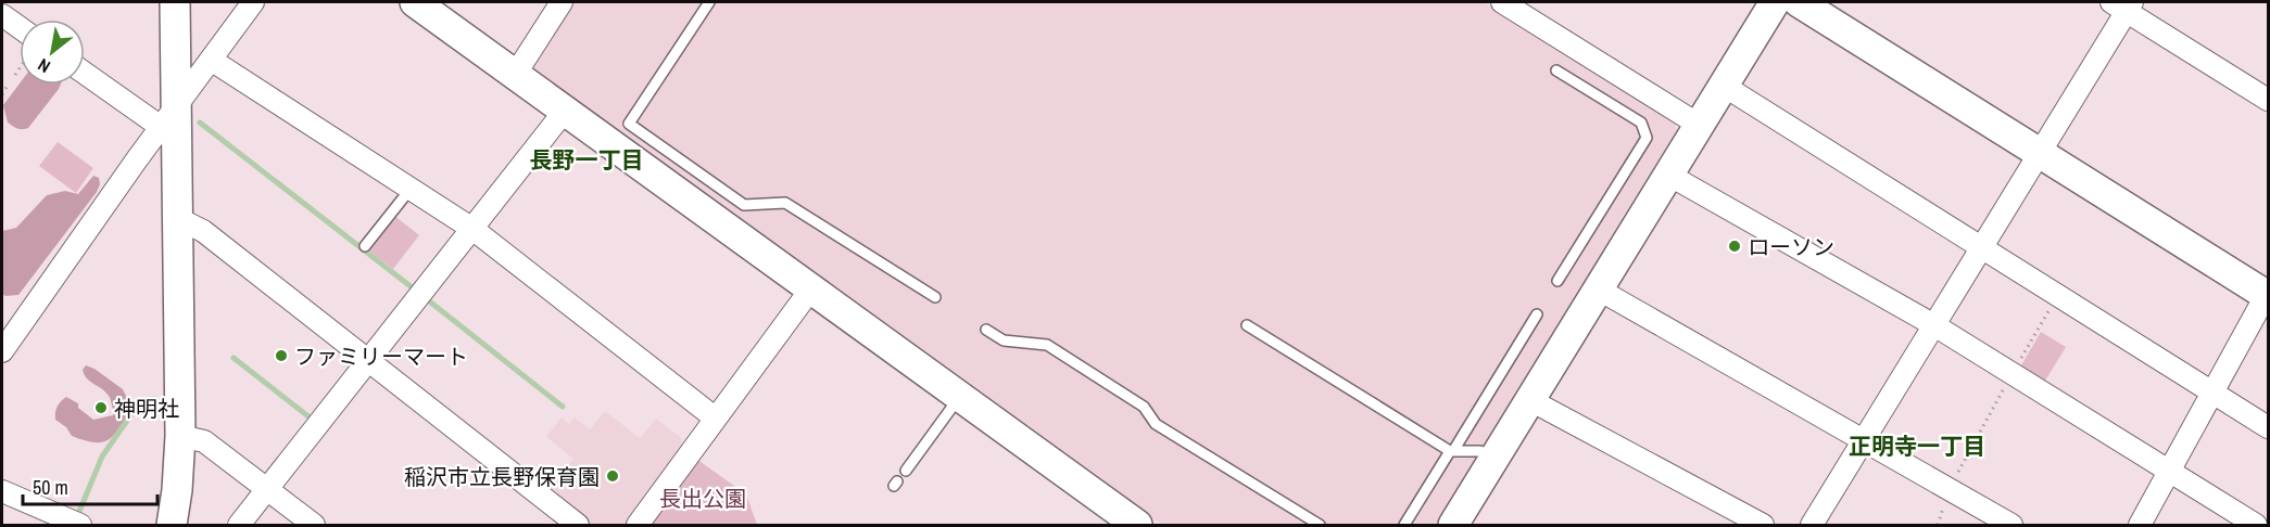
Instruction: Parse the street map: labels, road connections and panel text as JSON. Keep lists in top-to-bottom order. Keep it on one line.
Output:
{"districts":["長野一丁目","正明寺一丁目"],"parks":["長出公園"],"places":["ローソン","ファミリーマート","神明社","稲沢市立長野保育園"],"scale_bar":"50 m","north":"bottom left"}
